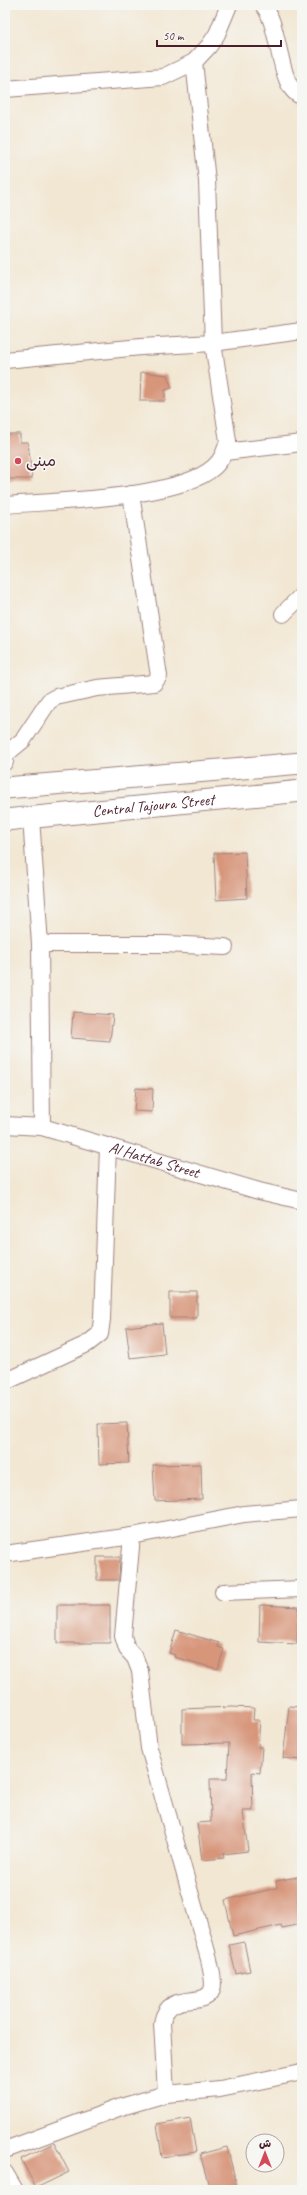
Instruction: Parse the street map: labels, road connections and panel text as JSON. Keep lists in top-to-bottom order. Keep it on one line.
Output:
{"streets":{"main road":["Central Tajoura Street"],"street":["Al Hattab Street"]},"places":["مبنى"],"scale_bar":"50 m","north":"top"}
